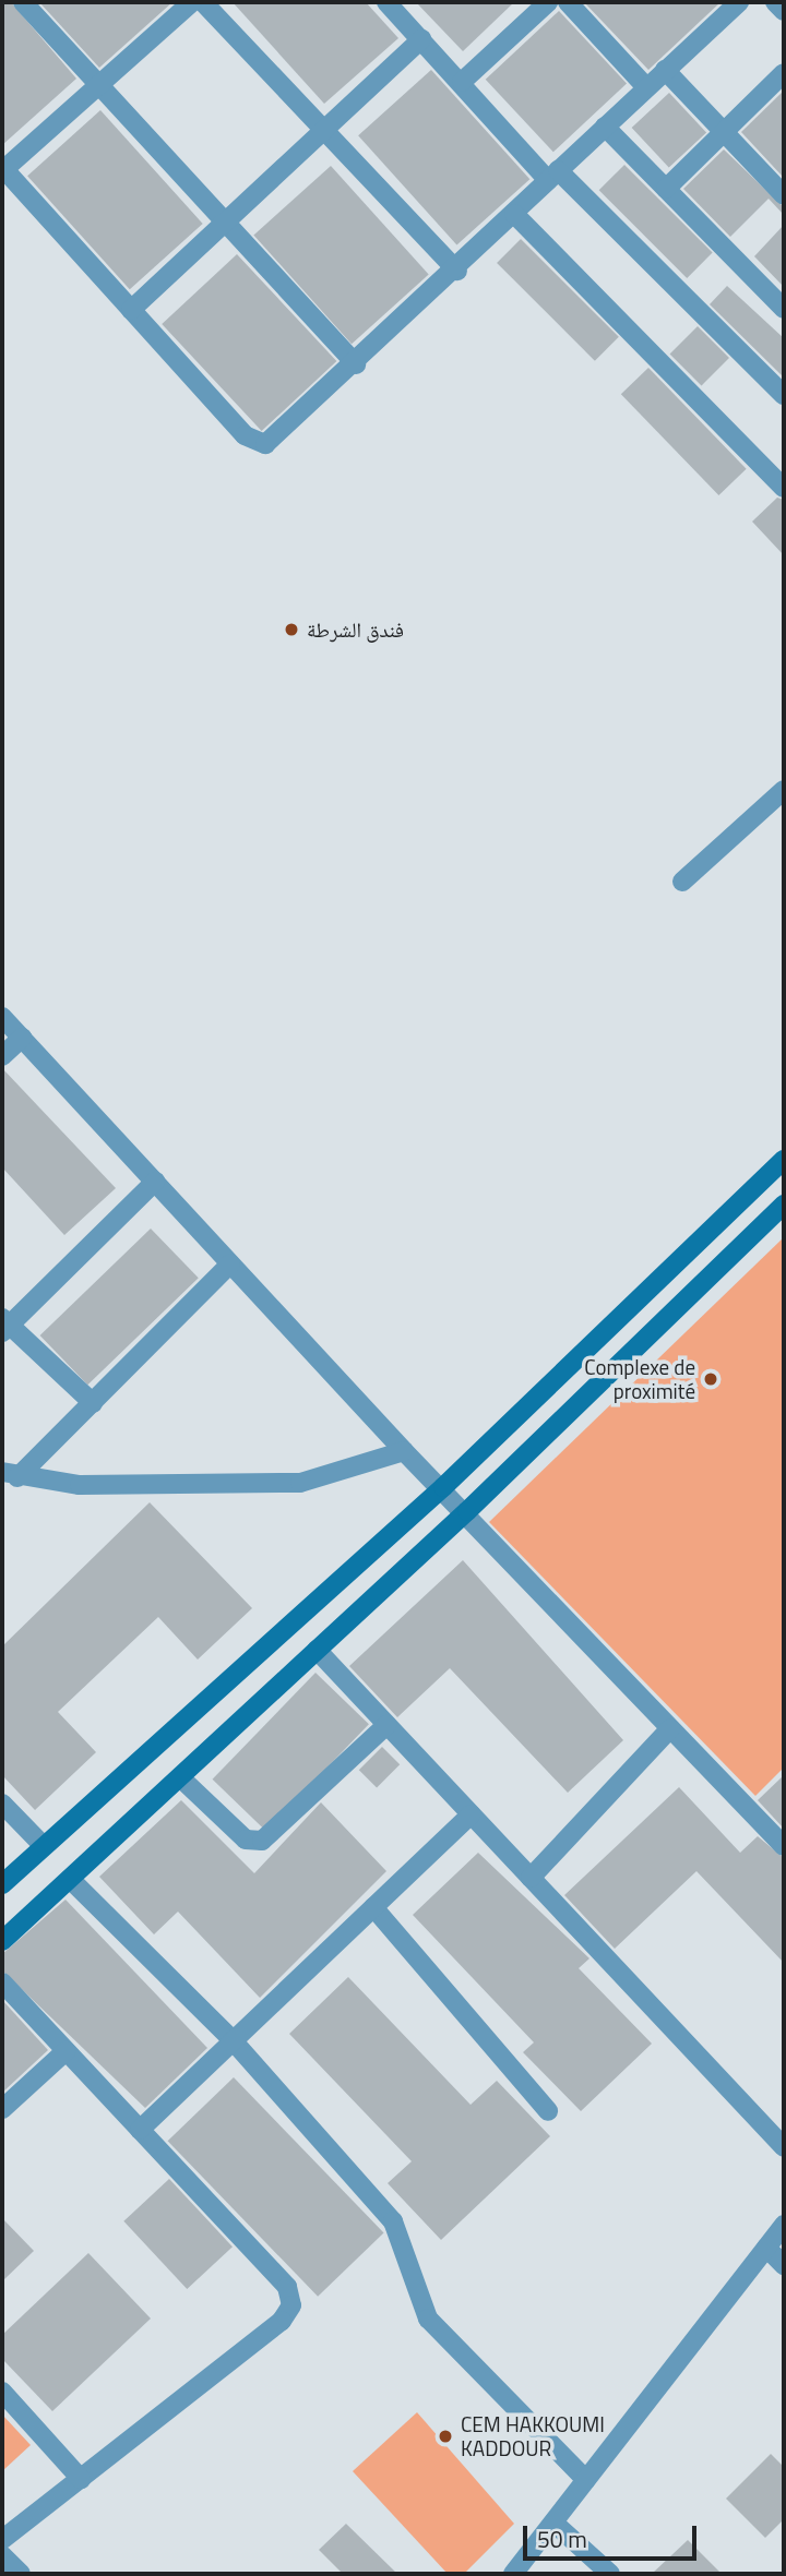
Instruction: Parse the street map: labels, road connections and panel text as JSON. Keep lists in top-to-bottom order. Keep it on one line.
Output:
{"places":["فندق الشرطة","Complexe de proximité","CEM HAKKOUMI KADDOUR"],"scale_bar":"50 m"}
